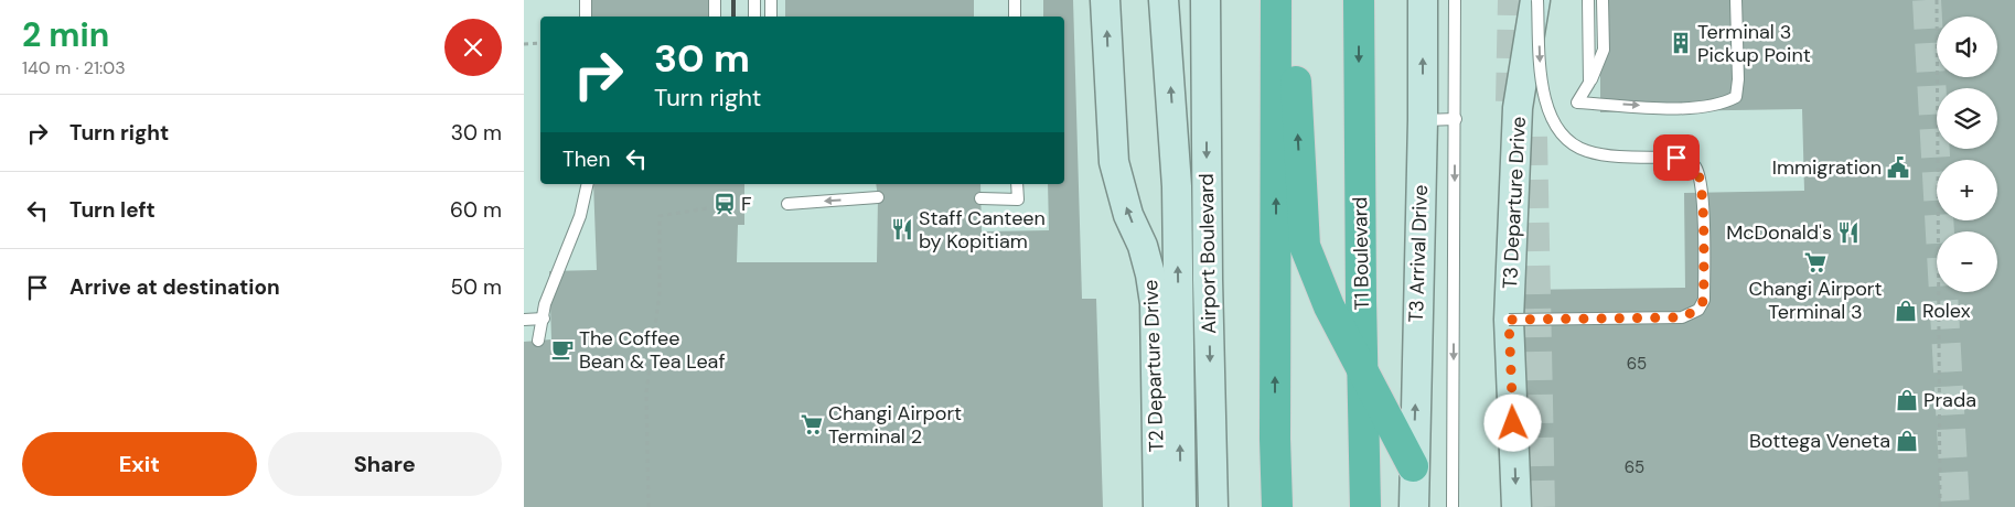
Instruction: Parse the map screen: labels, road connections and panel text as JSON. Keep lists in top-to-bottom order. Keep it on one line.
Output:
{"streets":{"highway":["T1 Boulevard"],"main road":["T3 Departure Drive","Airport Boulevard","T3 Arrival Drive","T2 Departure Drive"]},"one_way":["T3 Departure Drive"],"places":{"building":["Terminal 3 Pickup Point"],"public building":["Immigration"],"station":["F"],"restaurant":["Staff Canteen by Kopitiam","McDonald's"],"supermarket":["Changi Airport Terminal 3","Changi Airport Terminal 2"],"shop":["Rolex","Prada","Bottega Veneta"],"cafe":["The Coffee Bean & Tea Leaf"]},"house_numbers":["65","65"],"page":{"heading":["2 min","140 m · 21:03"],"map_buttons":["+","−"],"turn":["30 m","Turn right"],"list":[{"name":"Turn right","value":"30 m"},{"name":"Turn left","value":"60 m"},{"name":"Arrive at destination","value":"50 m"}],"then":"Then","buttons":["Exit","Share"]}}
